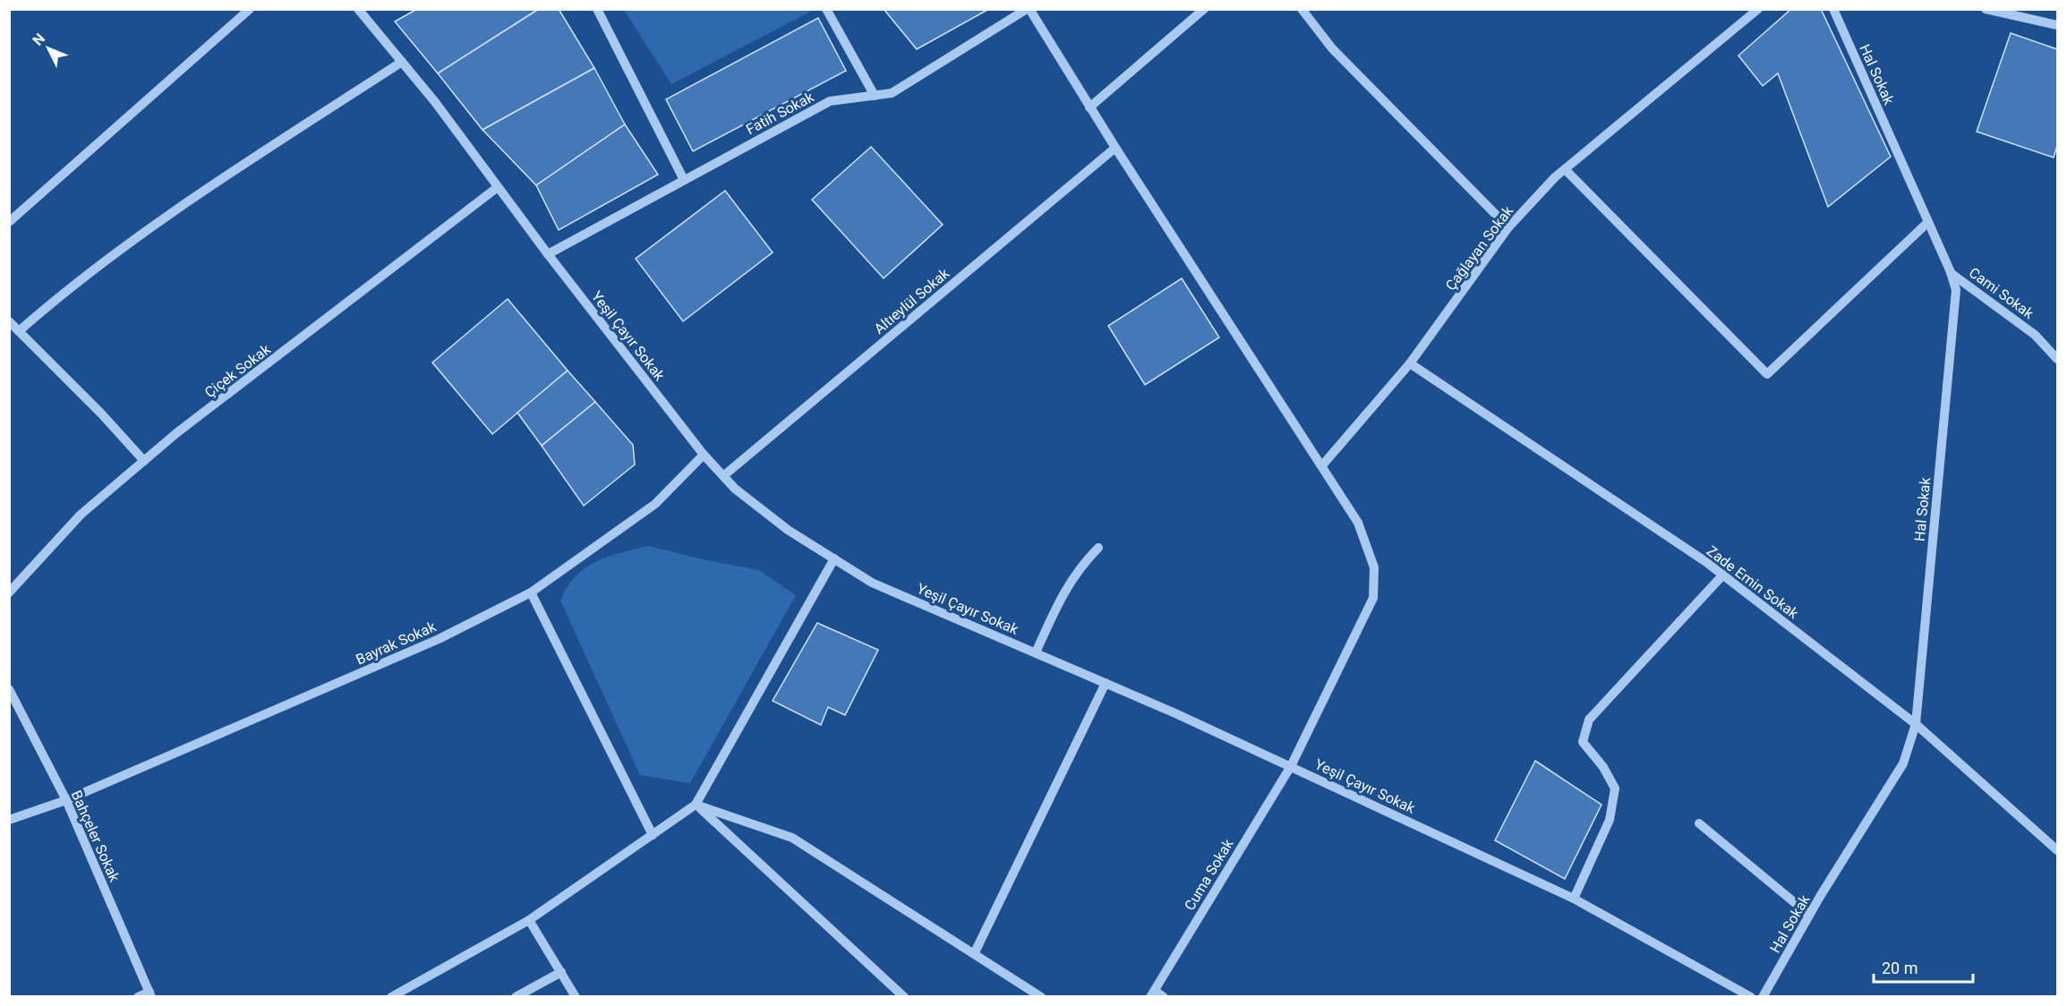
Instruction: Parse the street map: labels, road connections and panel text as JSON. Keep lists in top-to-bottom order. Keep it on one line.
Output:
{"streets":{"street":["Hal Sokak","Fatih Sokak","Çağlayan Sokak","Cami Sokak","Altıeylül Sokak","Yeşil Çayır Sokak","Çiçek Sokak","Zade Emin Sokak","Bayrak Sokak","Bahçeler Sokak","Cuma Sokak"]},"crossings":[["Hal Sokak","Cami Sokak"],["Hal Sokak","Zade Emin Sokak"],["Fatih Sokak","Yeşil Çayır Sokak"],["Fatih Sokak","Cuma Sokak"],["Çağlayan Sokak","Zade Emin Sokak"],["Çağlayan Sokak","Cuma Sokak"],["Altıeylül Sokak","Yeşil Çayır Sokak"],["Altıeylül Sokak","Cuma Sokak"],["Yeşil Çayır Sokak","Çiçek Sokak"],["Yeşil Çayır Sokak","Bayrak Sokak"],["Yeşil Çayır Sokak","Cuma Sokak"],["Bayrak Sokak","Bahçeler Sokak"]],"scale_bar":"20 m","north":"top left"}
